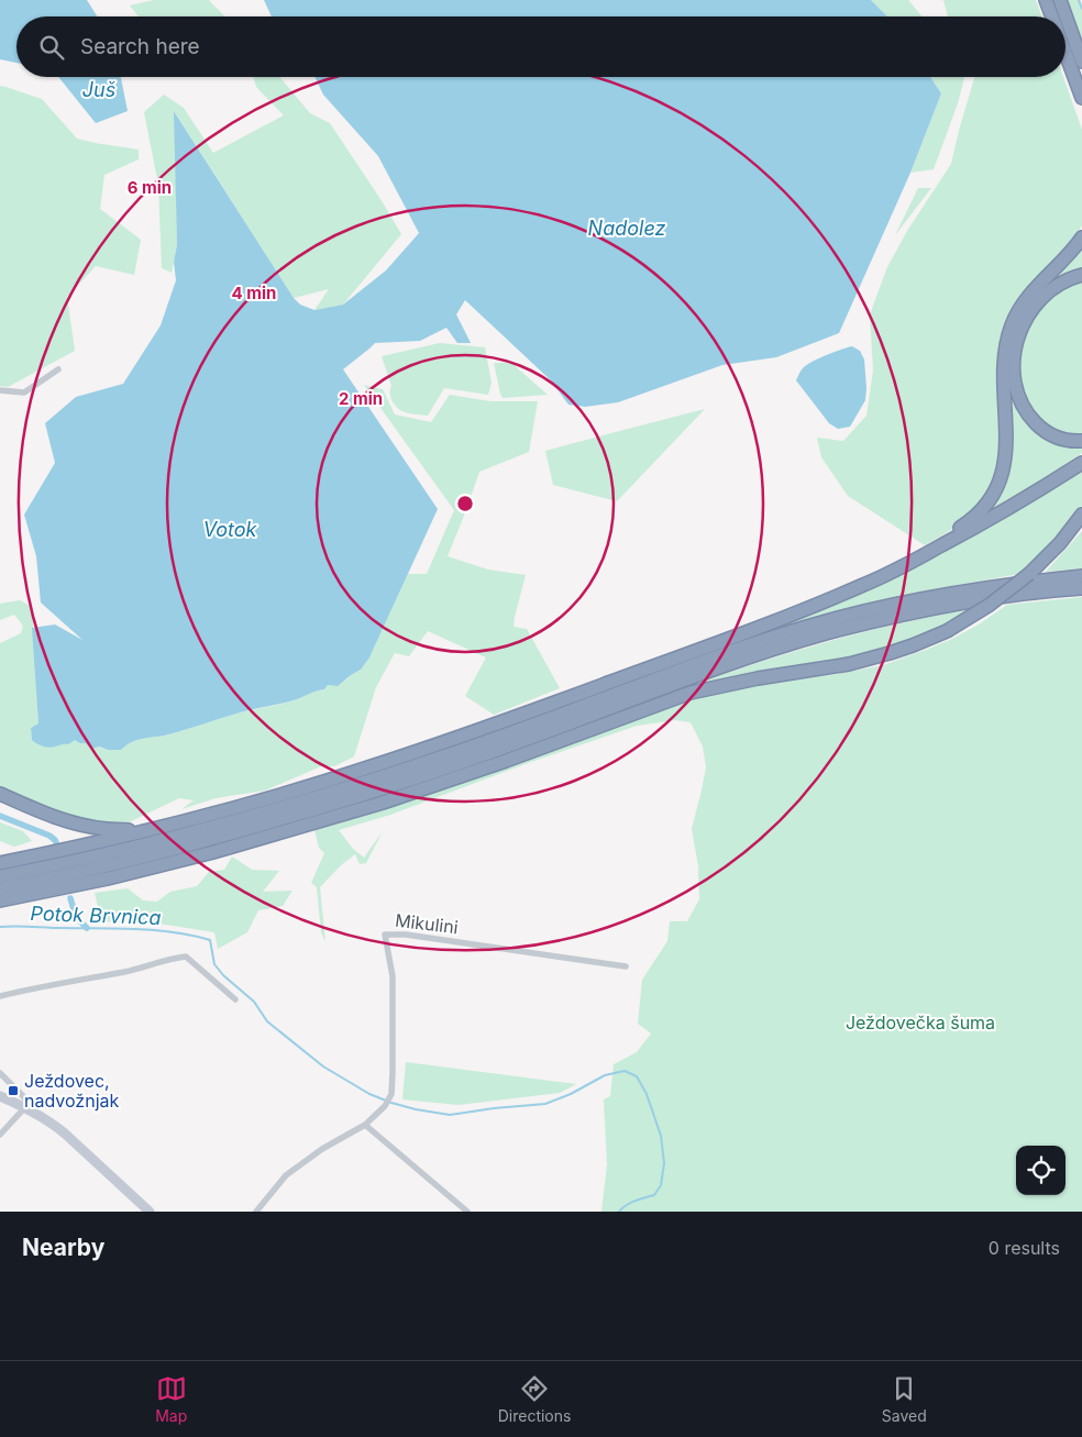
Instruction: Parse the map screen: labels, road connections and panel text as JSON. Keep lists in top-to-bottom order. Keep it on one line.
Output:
{"streets":{"street":["Mikulini"]},"water":["Juš","Nadolez","Votok","Potok Brvnica"],"parks":["Ježdovečka šuma"],"places":{"transit":["Ježdovec, nadvožnjak"]},"page":{"search":"Search here","heading":["Nearby","0 results"],"nav":["Map","Directions","Saved"]},"rings":["6 min","4 min","2 min"]}
